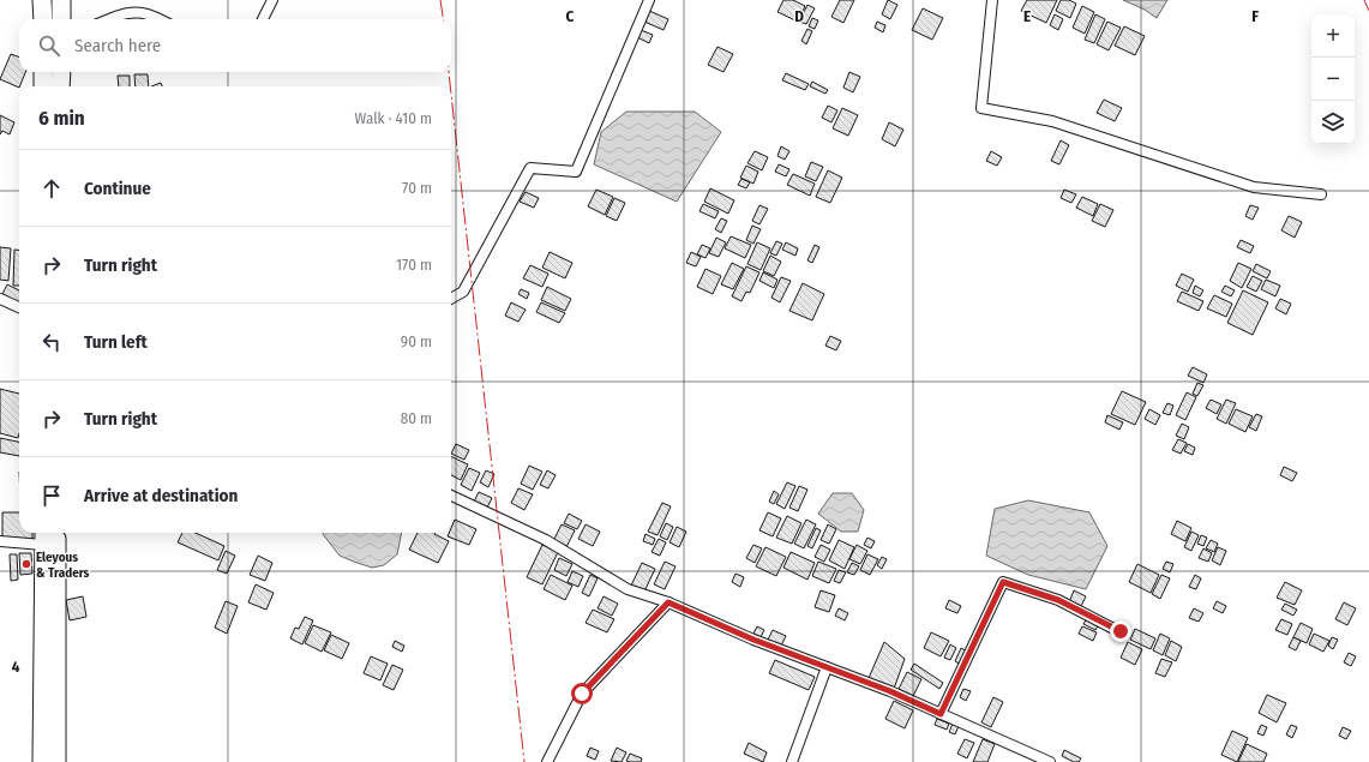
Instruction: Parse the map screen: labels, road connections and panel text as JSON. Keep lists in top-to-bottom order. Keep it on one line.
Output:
{"places":["Eleyous & Traders"],"page":{"map_buttons":["+","−"],"search":"Search here","heading":["6 min","Walk · 410 m"],"list":[["Continue","70 m"],["Turn right","170 m"],["Turn left","90 m"],["Turn right","80 m"],"Arrive at destination"]},"grid":{"columns":["C","D","E","F"],"rows":["4"]}}
